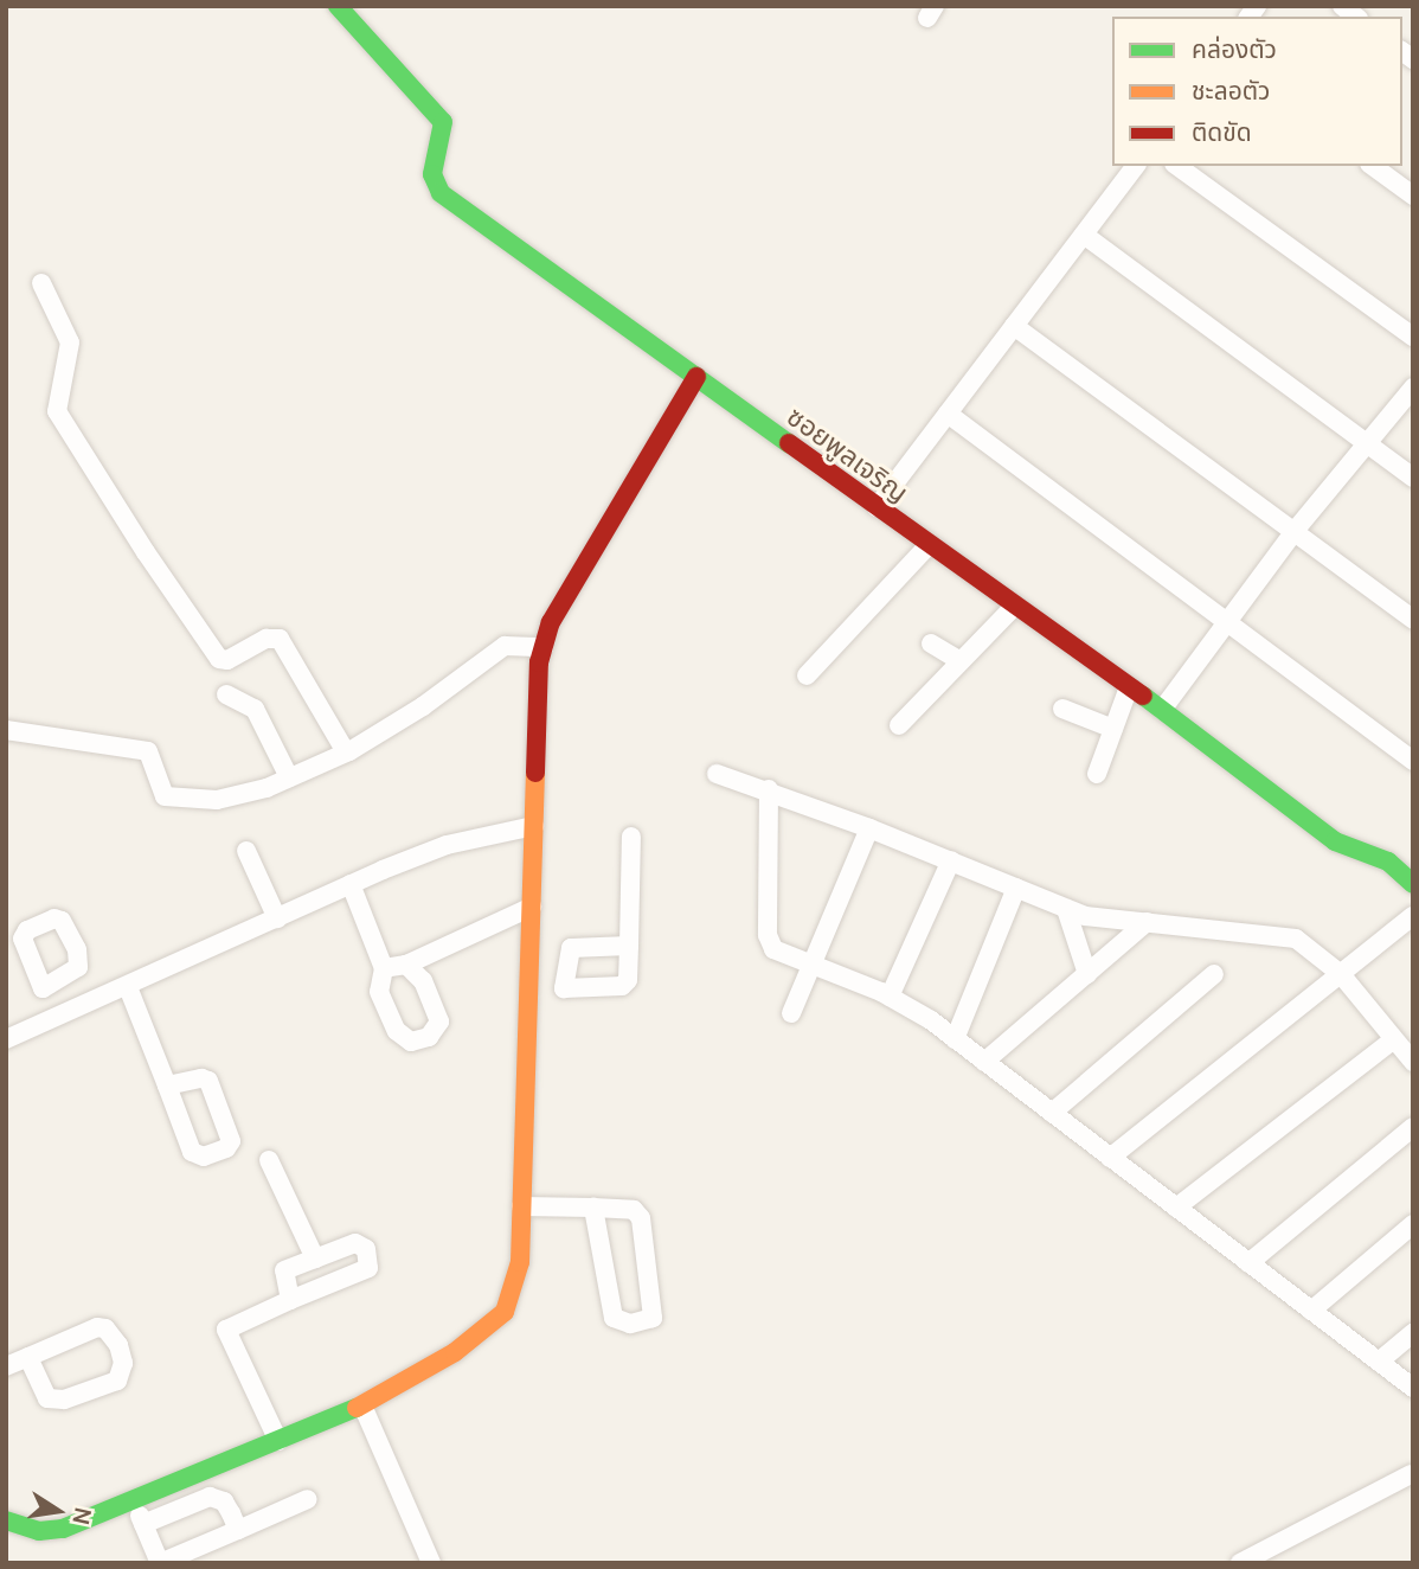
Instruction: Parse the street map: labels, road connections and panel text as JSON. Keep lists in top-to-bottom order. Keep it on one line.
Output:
{"streets":{"street":["ซอยพูลเจริญ"]},"legend":["คล่องตัว","ชะลอตัว","ติดขัด"],"north":"right"}
